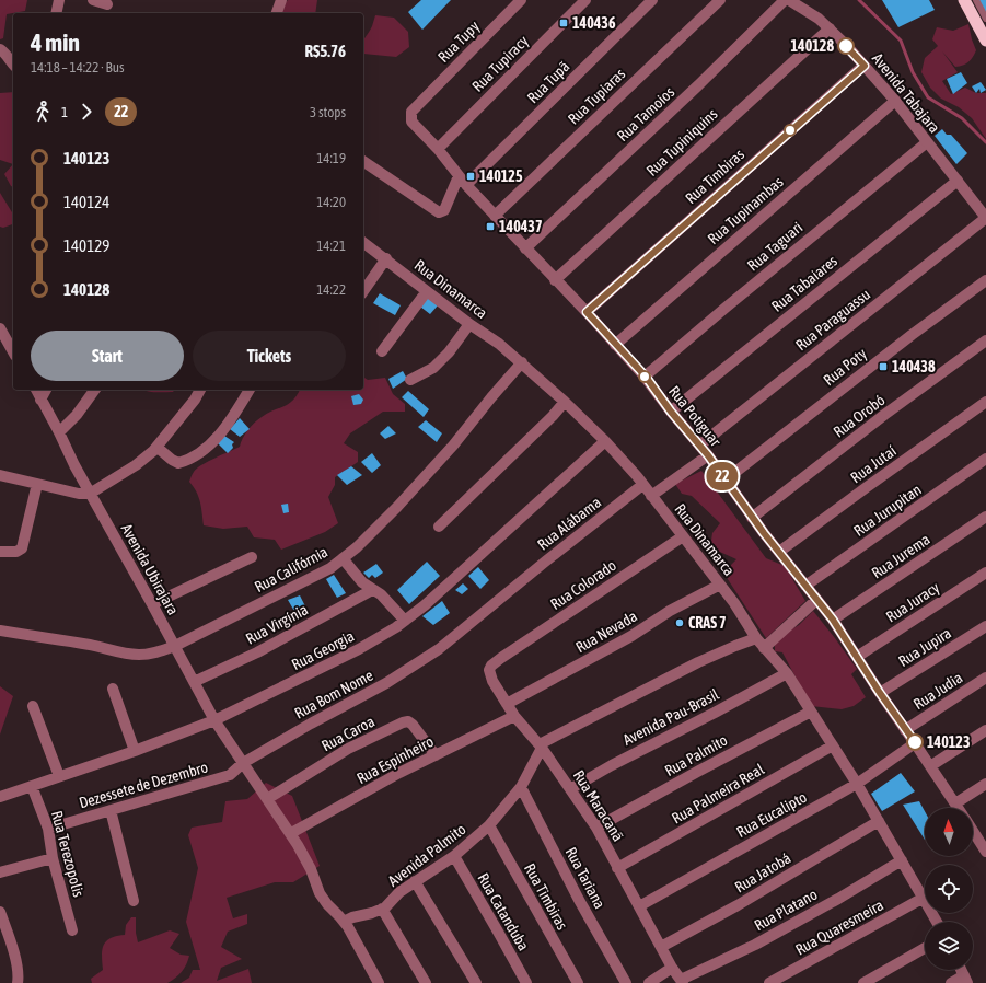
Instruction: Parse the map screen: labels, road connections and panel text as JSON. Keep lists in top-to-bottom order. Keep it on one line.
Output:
{"streets":{"street":["Rua Tupy","Rua Tupiracy","Rua Tupã","Avenida Tabajara","Rua Tupiaras","Rua Tamoios","Rua Tupiniquins","Rua Timbiras","Rua Tupinambas","Rua Taguari","Rua Tabaiares","Rua Dinamarca","Rua Paraguassu","Rua Poty","Rua Potiguar","Rua Orobó","Rua Jutaí","Rua Jurupitan","Rua Alábama","Rua Jurema","Avenida Ubirajara","Rua Califórnia","Rua Colorado","Rua Juracy","Rua Virgínia","Rua Nevada","Rua Jupira","Rua Georgia","Rua Judia","Rua Bom Nome","Avenida Pau-Brasil","Rua Caroa","Rua Palmito","Rua Espinheiro","Dezessete de Dezembro","Rua Palmeira Real","Rua Maracanã","Rua Eucalipto","Rua Terezopolis","Avenida Palmito","Rua Jatobá","Rua Tariana","Rua Platano","Rua Catanduba","Rua Quaresmeira"]},"crossings":[["Rua Tupy","Rua Potiguar"],["Rua Tupiracy","Rua Potiguar"],["Rua Tupã","Rua Potiguar"],["Avenida Tabajara","Rua Tupiniquins"],["Avenida Tabajara","Rua Timbiras"],["Avenida Tabajara","Rua Tupinambas"],["Avenida Tabajara","Rua Taguari"],["Avenida Tabajara","Rua Tabaiares"],["Avenida Tabajara","Rua Paraguassu"],["Rua Tupiaras","Rua Potiguar"],["Rua Tamoios","Rua Potiguar"],["Rua Tupiniquins","Rua Potiguar"],["Rua Timbiras","Rua Potiguar"],["Rua Timbiras","Avenida Palmito"],["Rua Tupinambas","Rua Potiguar"],["Rua Taguari","Rua Potiguar"],["Rua Tabaiares","Rua Potiguar"],["Rua Dinamarca","Rua Alábama"],["Rua Dinamarca","Rua Califórnia"],["Rua Dinamarca","Rua Colorado"],["Rua Dinamarca","Rua Nevada"],["Rua Dinamarca","Rua Georgia"],["Rua Dinamarca","Avenida Pau-Brasil"],["Rua Dinamarca","Rua Palmito"],["Rua Dinamarca","Rua Palmeira Real"],["Rua Dinamarca","Rua Eucalipto"],["Rua Dinamarca","Rua Jatobá"],["Rua Dinamarca","Rua Platano"],["Rua Dinamarca","Rua Quaresmeira"],["Rua Paraguassu","Rua Potiguar"],["Rua Poty","Rua Potiguar"],["Rua Potiguar","Rua Orobó"],["Rua Potiguar","Rua Jutaí"],["Rua Potiguar","Rua Jurupitan"],["Rua Potiguar","Rua Jurema"],["Rua Potiguar","Rua Juracy"],["Rua Potiguar","Rua Jupira"],["Rua Potiguar","Rua Judia"],["Rua Potiguar","Rua Eucalipto"],["Rua Alábama","Rua Bom Nome"],["Avenida Ubirajara","Rua Califórnia"],["Avenida Ubirajara","Rua Virgínia"],["Avenida Ubirajara","Rua Georgia"],["Avenida Ubirajara","Rua Bom Nome"],["Avenida Ubirajara","Rua Caroa"],["Avenida Ubirajara","Rua Espinheiro"],["Avenida Ubirajara","Dezessete de Dezembro"],["Avenida Ubirajara","Avenida Palmito"],["Rua Colorado","Rua Maracanã"],["Rua Nevada","Rua Maracanã"],["Rua Georgia","Rua Terezopolis"],["Rua Bom Nome","Dezessete de Dezembro"],["Avenida Pau-Brasil","Rua Maracanã"],["Rua Caroa","Rua Espinheiro"],["Rua Palmito","Rua Maracanã"],["Rua Espinheiro","Rua Maracanã"],["Dezessete de Dezembro","Rua Terezopolis"],["Rua Palmeira Real","Rua Maracanã"],["Rua Maracanã","Rua Eucalipto"],["Rua Maracanã","Avenida Palmito"],["Rua Maracanã","Rua Jatobá"],["Rua Maracanã","Rua Platano"],["Avenida Palmito","Rua Tariana"],["Avenida Palmito","Rua Catanduba"]],"places":{"transit":["140436","140125","140437","140438"],"other":["140128","CRAS 7","140123"]},"lines":["bus line 22"],"north":"top","page":{"on_map":"22","heading":["4 min","14:18 – 14:22 · Bus","R$5.76"],"legs":["1","22","3 stops"],"list":[{"name":"140123","value":"14:19"},{"name":"140124","value":"14:20"},{"name":"140129","value":"14:21"},{"name":"140128","value":"14:22"}],"buttons":["Start","Tickets"]}}
